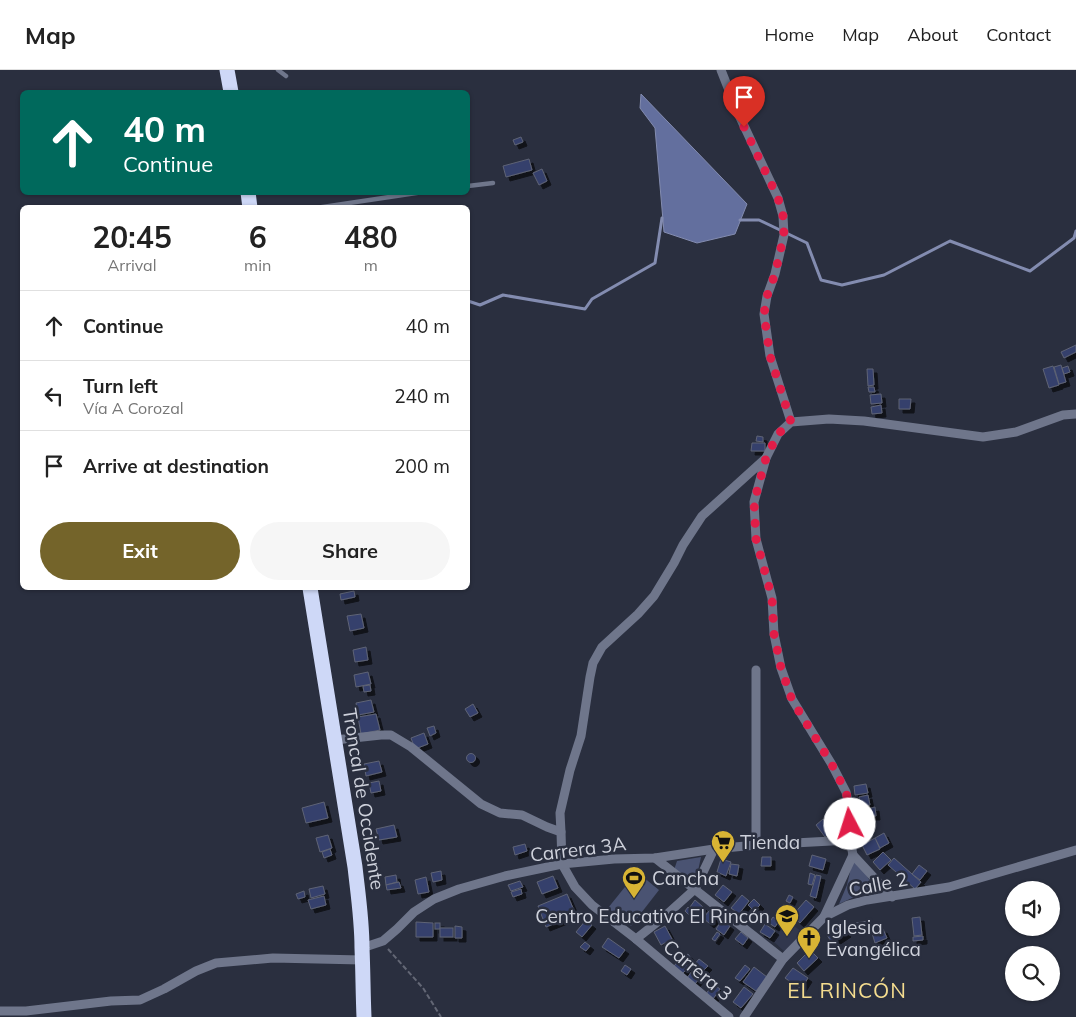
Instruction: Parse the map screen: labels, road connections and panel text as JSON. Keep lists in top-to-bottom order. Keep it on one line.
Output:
{"streets":{"highway":["Troncal de Occidente"],"street":["Carrera 3A","Calle 2","Carrera 3"]},"crossings":[["Troncal de Occidente","Carrera 3A"],["Carrera 3A","Calle 2"],["Carrera 3A","Carrera 3"]],"districts":["EL RINCÓN"],"places":{"supermarket":["Tienda"],"sports":["Cancha"],"school or university":["Centro Educativo El Rincón"],"church":["Iglesia Evangélica"]},"page":{"header":"Map","nav":["Home","Map","About","Contact"],"turn":["40 m","Continue"],"eta":["20:45","Arrival","6","min","480","m"],"list":[{"name":"Continue","value":"40 m"},{"name":"Turn left","note":"Vía A Corozal","value":"240 m"},{"name":"Arrive at destination","value":"200 m"}],"buttons":["Exit","Share"]}}
